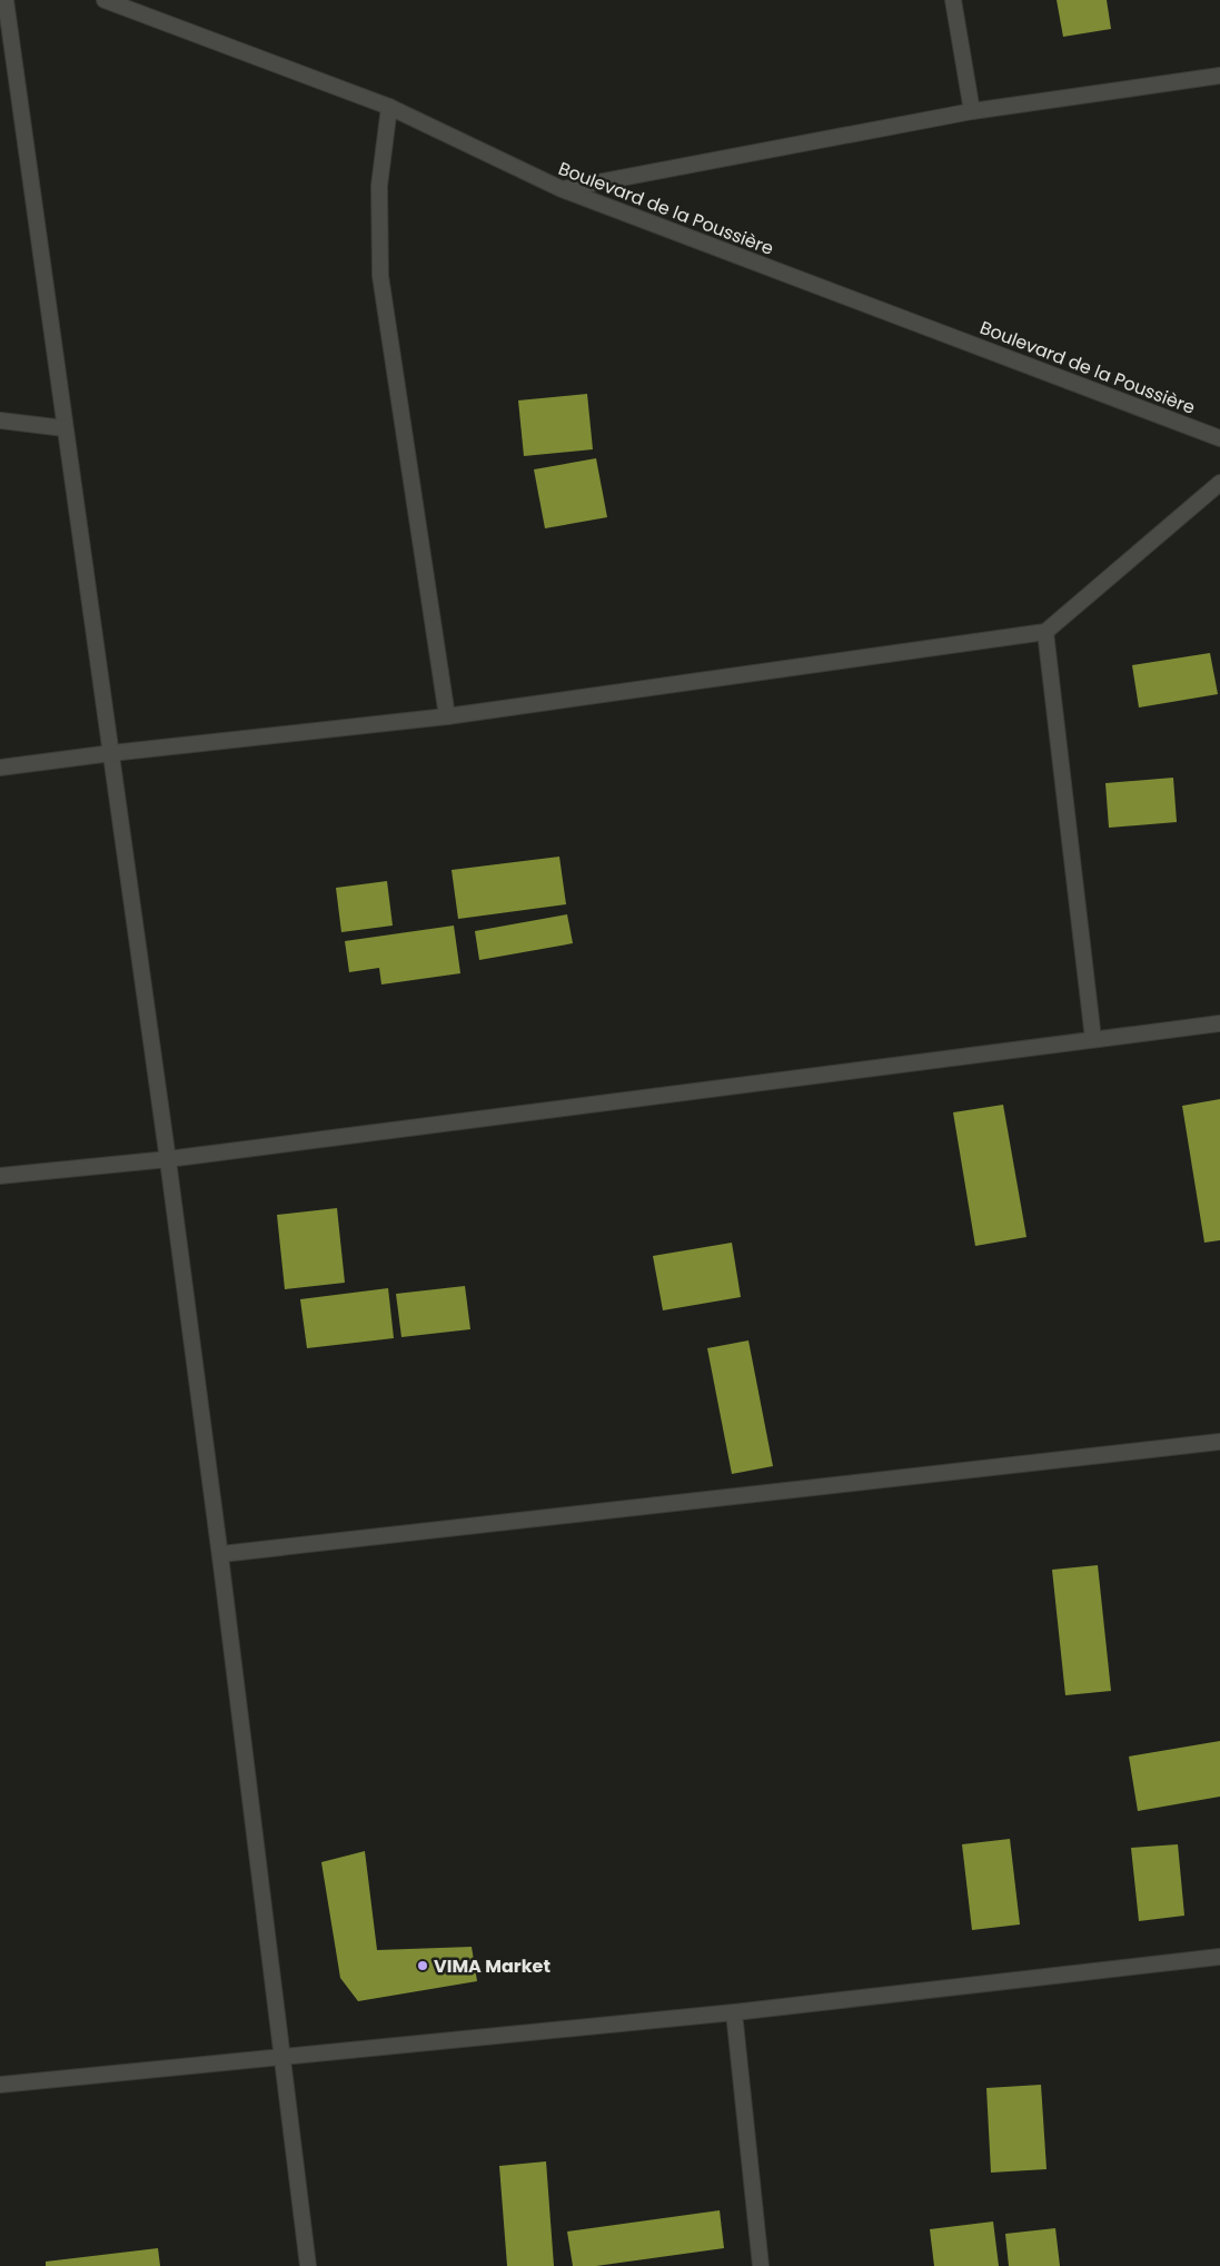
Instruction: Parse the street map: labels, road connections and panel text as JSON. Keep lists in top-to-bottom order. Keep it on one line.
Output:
{"streets":{"street":["Boulevard de la Poussière"]},"places":["VIMA Market"]}
